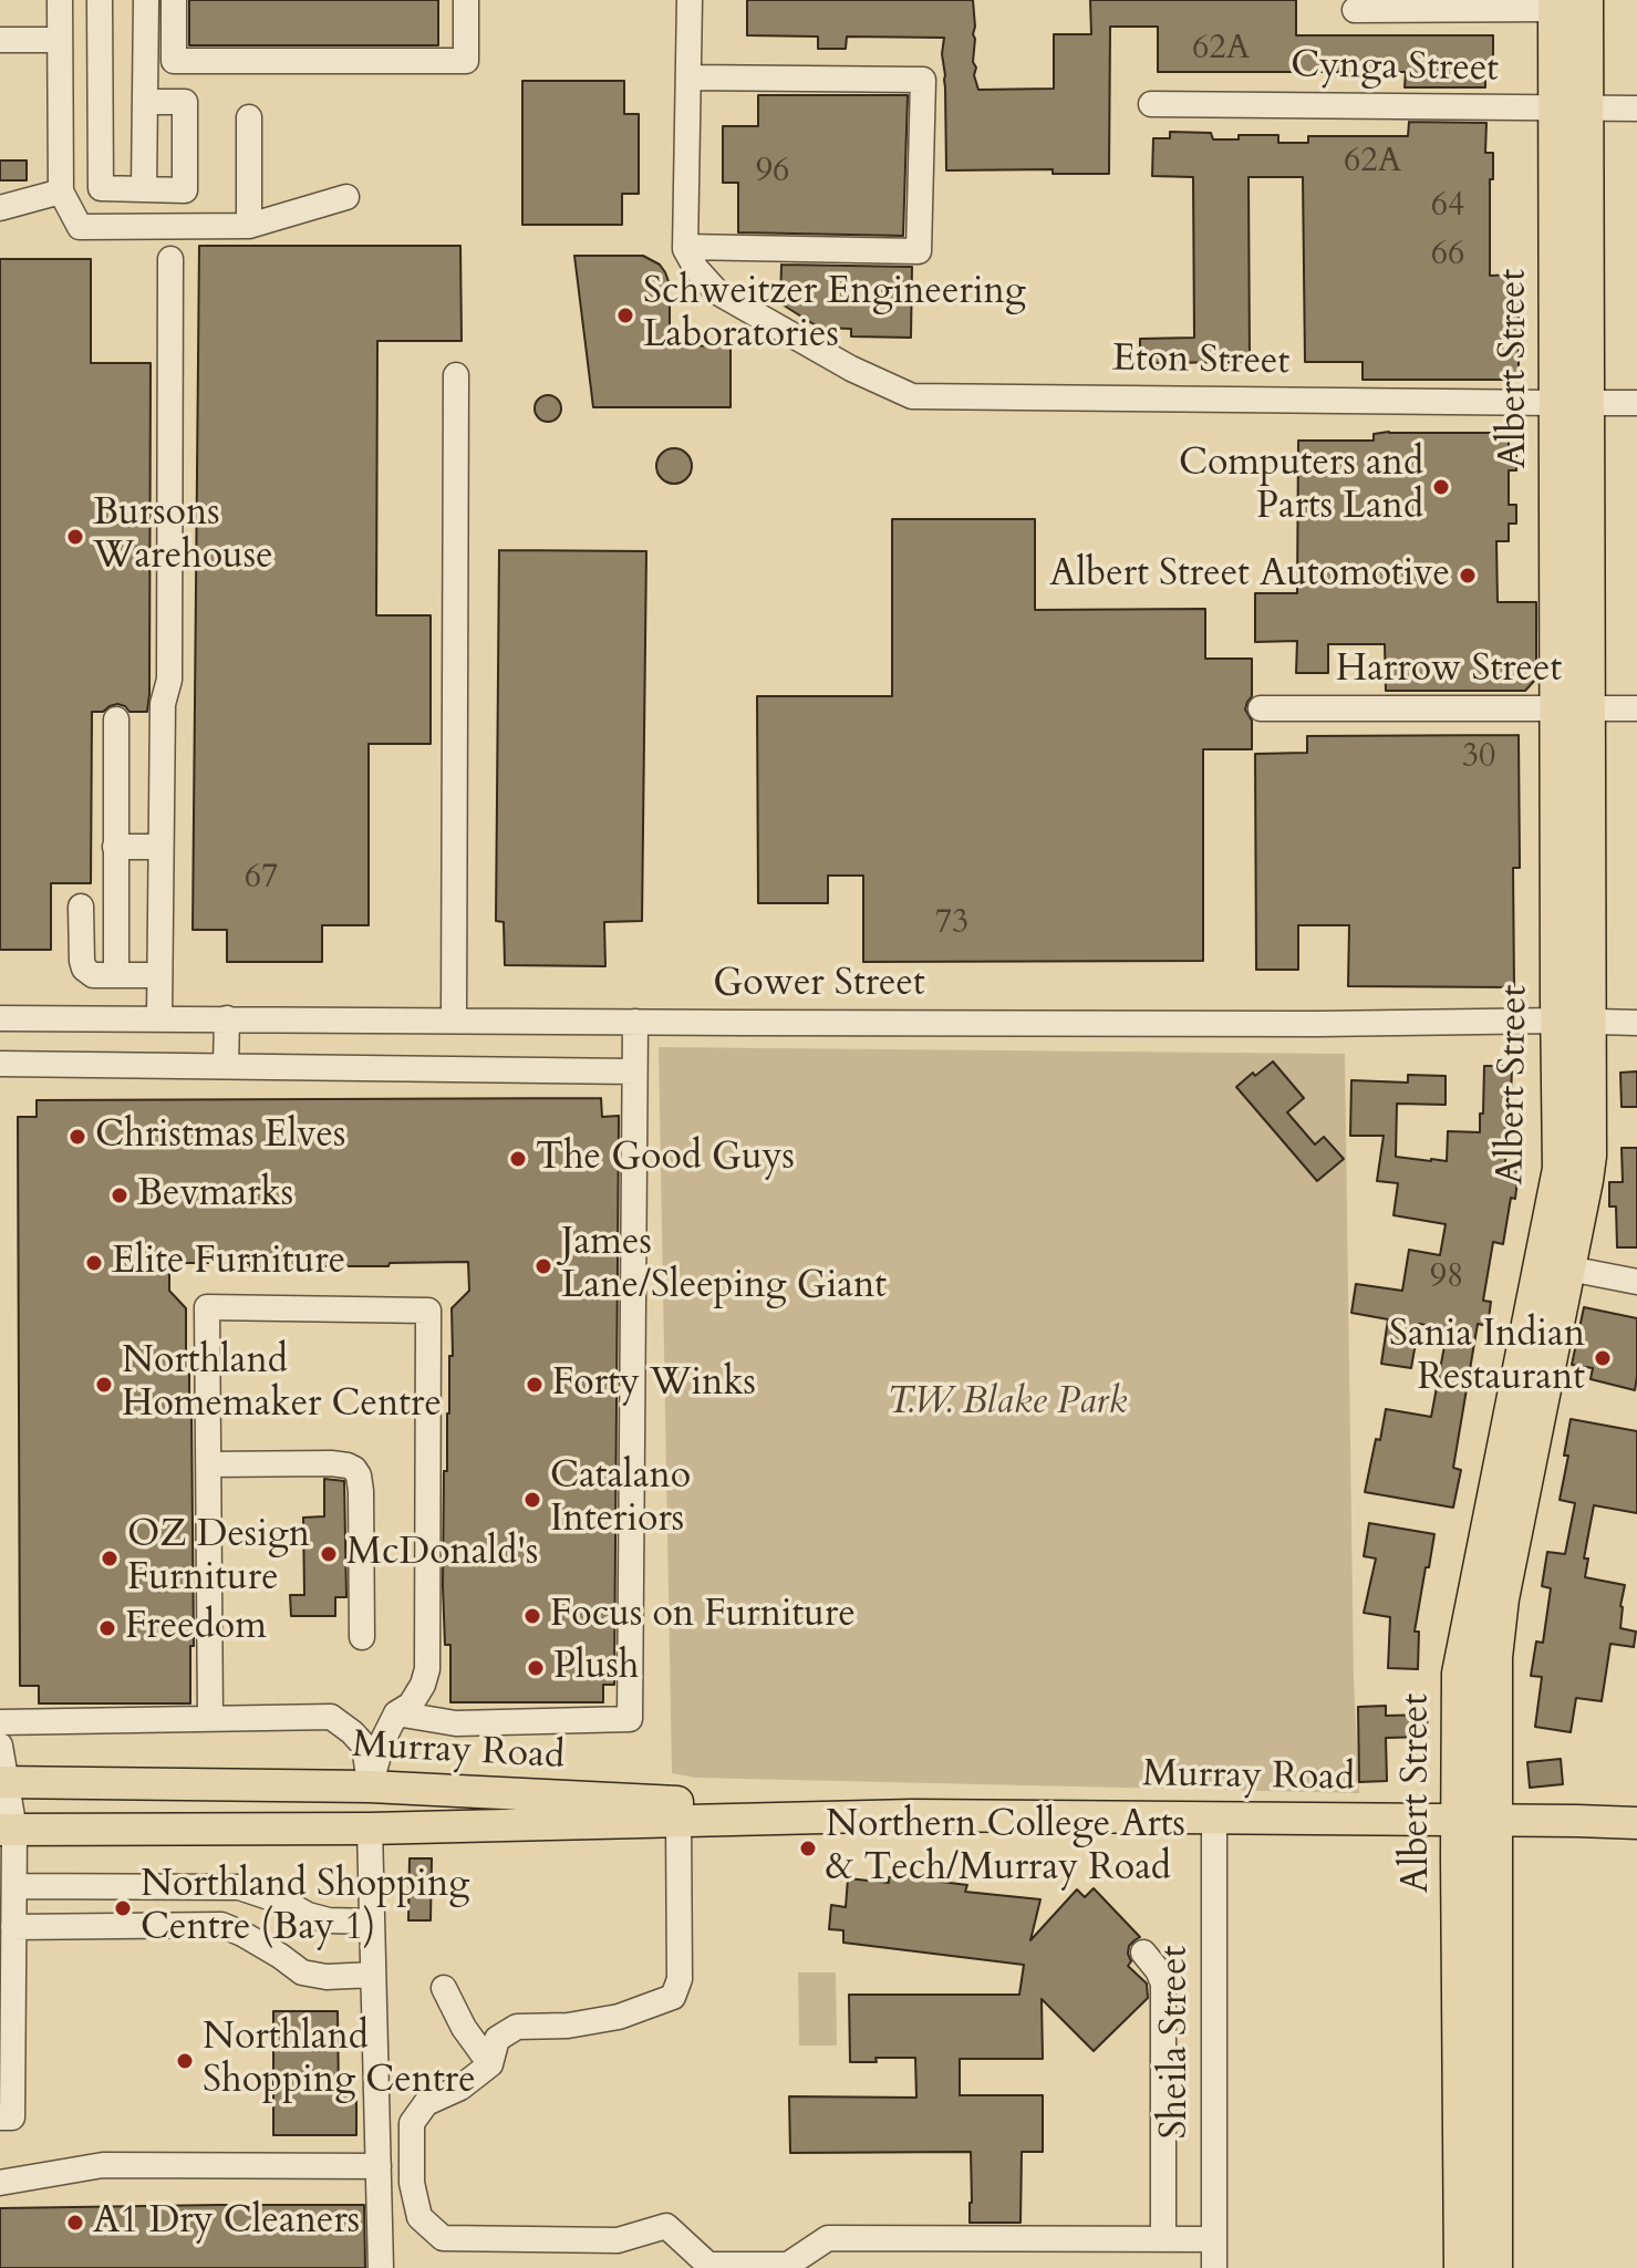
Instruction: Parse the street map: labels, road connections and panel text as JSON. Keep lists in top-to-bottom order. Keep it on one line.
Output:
{"streets":{"highway":["Albert Street"],"main road":["Murray Road"],"street":["Cynga Street","Eton Street","Harrow Street","Gower Street","Sheila Street"]},"crossings":[["Cynga Street","Albert Street"],["Eton Street","Albert Street"],["Albert Street","Harrow Street"],["Albert Street","Gower Street"],["Albert Street","Murray Road"],["Murray Road","Sheila Street"]],"parks":["T.W. Blake Park"],"places":["Schweitzer Engineering Laboratories","Computers and Parts Land","Bursons Warehouse","Albert Street Automotive","Christmas Elves","The Good Guys","Bevmarks","Elite Furniture","James Lane/Sleeping Giant","Sania Indian Restaurant","Northland Homemaker Centre","Forty Winks","Catalano Interiors","McDonald's","OZ Design Furniture","Focus on Furniture","Freedom","Plush","Northern College Arts & Tech/Murray Road","Northland Shopping Centre (Bay 1)","Northland Shopping Centre","A1 Dry Cleaners"],"house_numbers":["62A","62A","96","64","66","30","67","73","98"]}
